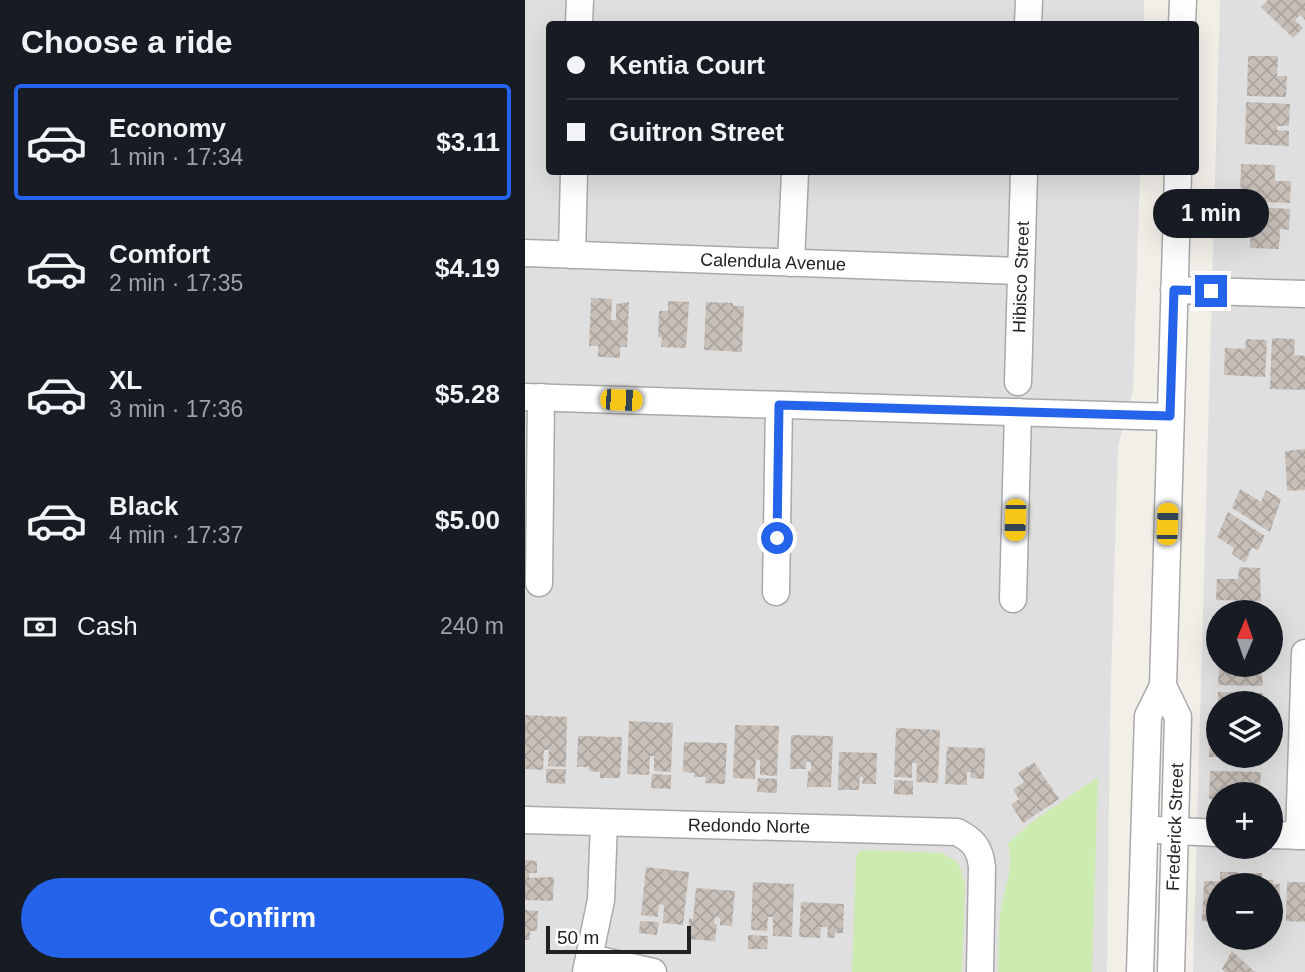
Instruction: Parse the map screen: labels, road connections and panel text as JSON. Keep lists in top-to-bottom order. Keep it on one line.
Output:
{"streets":{"street":["Calendula Avenue","Hibisco Street","Redondo Norte","Frederick Street"]},"crossings":[["Calendula Avenue","Hibisco Street"]],"scale_bar":"50 m","north":"top","page":{"heading":"Choose a ride","banner":["Kentia Court","Guitron Street"],"list":[{"name":"Economy","note":"1 min · 17:34","value":"$3.11"},{"name":"Comfort","note":"2 min · 17:35","value":"$4.19"},{"name":"XL","note":"3 min · 17:36","value":"$5.28"},{"name":"Black","note":"4 min · 17:37","value":"$5.00"}],"bubble":"1 min","pay":["Cash","240 m"],"map_buttons":["+","−"],"buttons":"Confirm","scale":"50 m"}}
